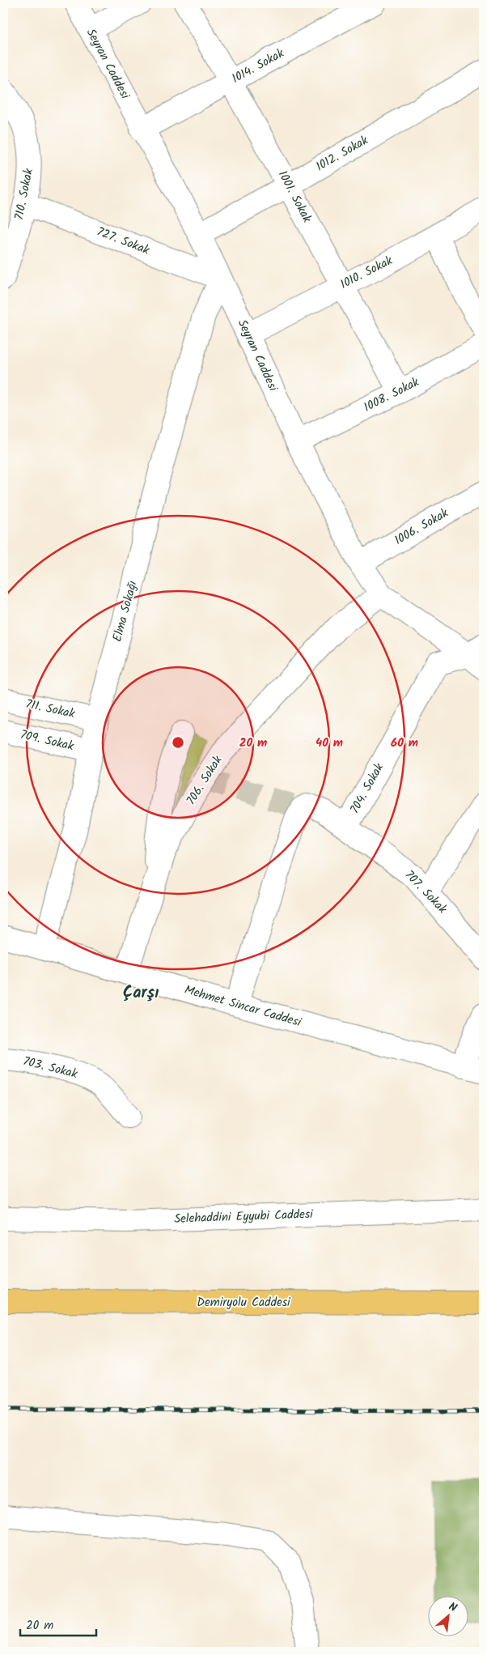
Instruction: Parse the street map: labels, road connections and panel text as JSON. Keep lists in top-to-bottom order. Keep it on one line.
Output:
{"streets":{"main road":["Demiryolu Caddesi"],"street":["Seyran Caddesi","1014. Sokak","1012. Sokak","710. Sokak","1001. Sokak","727. Sokak","1010. Sokak","1008. Sokak","1006. Sokak","Elma Sokağı","711. Sokak","709. Sokak","706. Sokak","704. Sokak","707. Sokak","Mehmet Sincar Caddesi","703. Sokak","Selehaddini Eyyubi Caddesi"]},"crossings":[["Seyran Caddesi","1014. Sokak"],["Seyran Caddesi","1012. Sokak"],["Seyran Caddesi","727. Sokak"],["Seyran Caddesi","1010. Sokak"],["Seyran Caddesi","1008. Sokak"],["Seyran Caddesi","1006. Sokak"],["Seyran Caddesi","Elma Sokağı"],["Seyran Caddesi","706. Sokak"],["Seyran Caddesi","704. Sokak"],["1014. Sokak","1001. Sokak"],["1012. Sokak","1001. Sokak"],["710. Sokak","727. Sokak"],["1001. Sokak","1010. Sokak"],["1001. Sokak","1008. Sokak"],["727. Sokak","Elma Sokağı"],["Elma Sokağı","711. Sokak"],["Elma Sokağı","709. Sokak"],["Elma Sokağı","Mehmet Sincar Caddesi"],["706. Sokak","Mehmet Sincar Caddesi"],["704. Sokak","707. Sokak"],["704. Sokak","Mehmet Sincar Caddesi"]],"districts":["Çarşı"],"scale_bar":"20 m","north":"top right","rings":["20 m","40 m","60 m"]}
